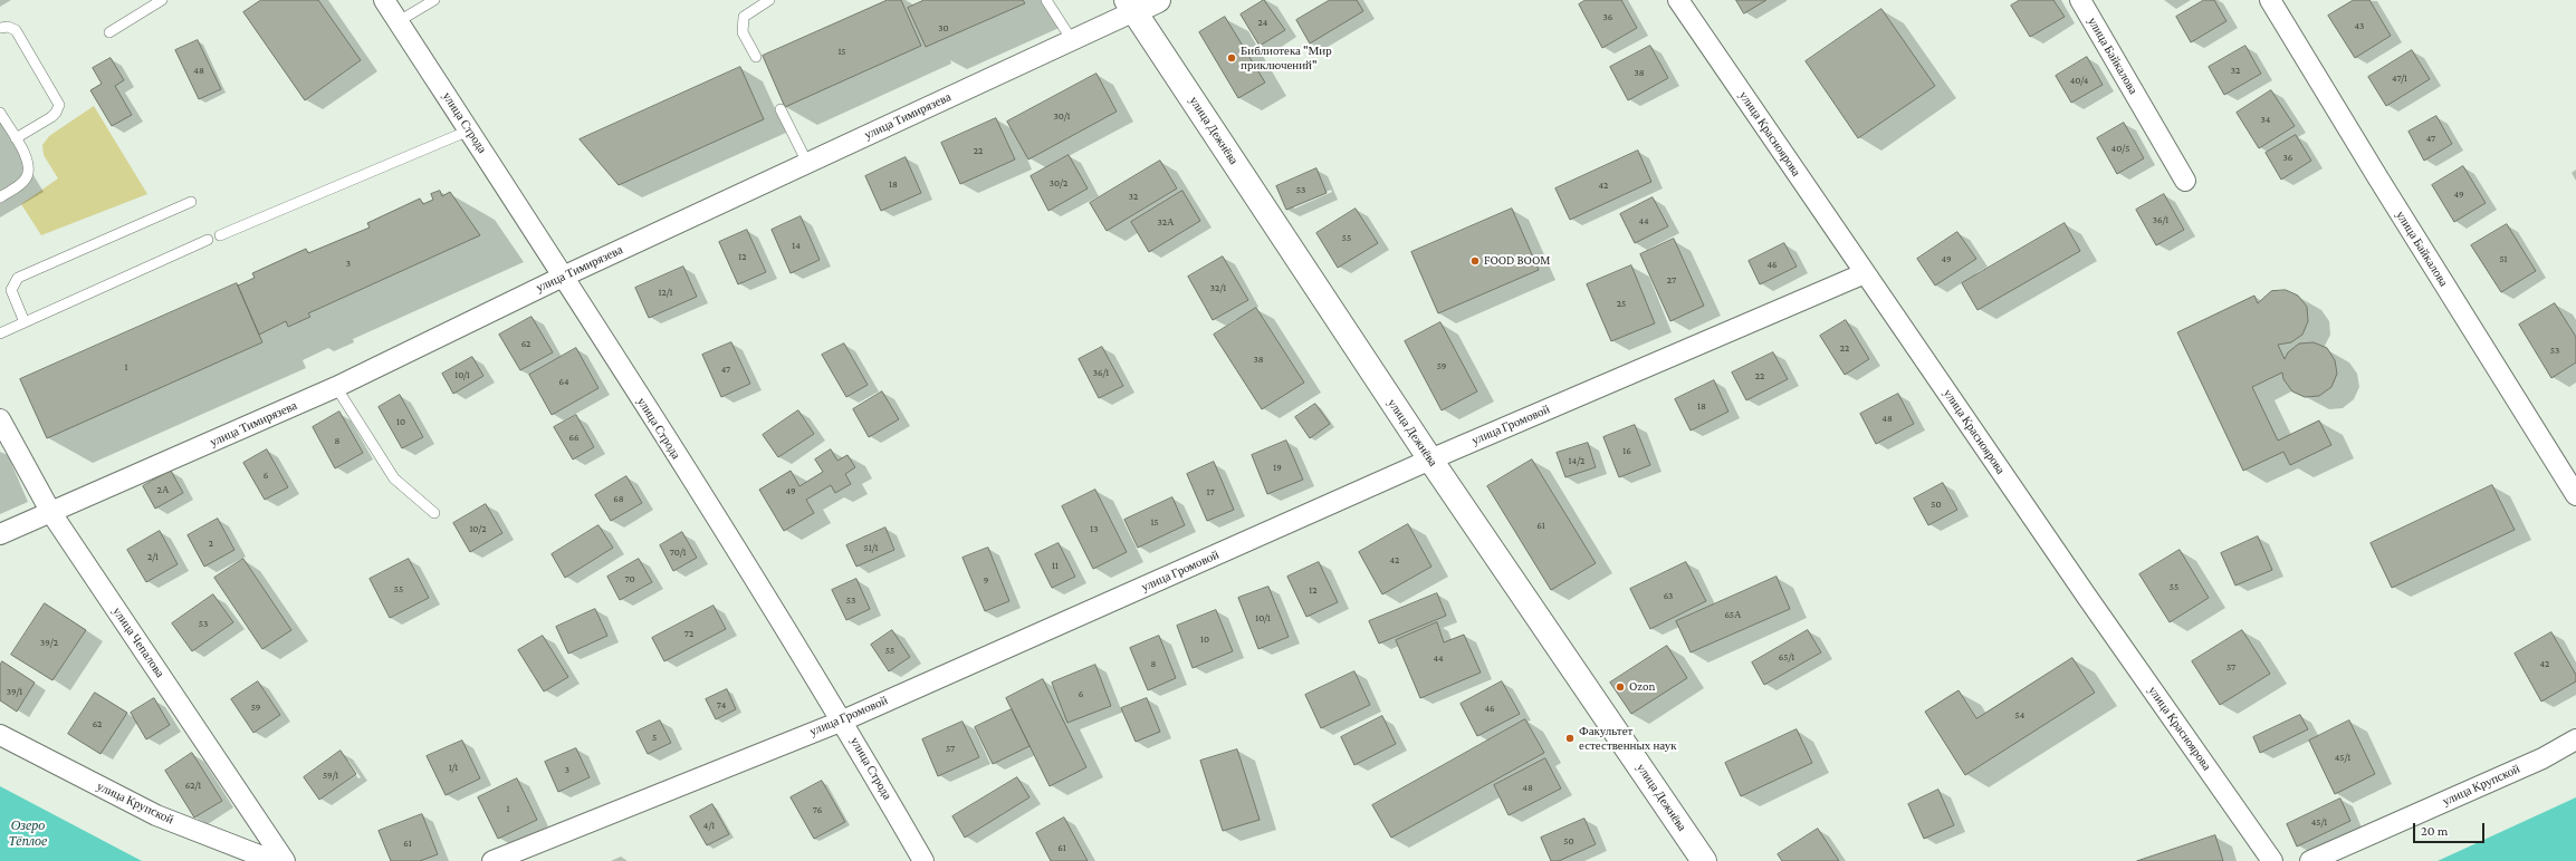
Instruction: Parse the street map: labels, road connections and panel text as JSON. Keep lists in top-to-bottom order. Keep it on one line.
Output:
{"streets":{"main road":["улица Тимирязева","улица Дежнёва"],"street":["улица Байкалова","улица Строда","улица Красноярова","улица Громовой","улица Чепалова","улица Крупской"]},"crossings":[["улица Тимирязева","улица Строда"],["улица Тимирязева","улица Дежнёва"],["улица Тимирязева","улица Чепалова"],["улица Строда","улица Громовой"],["улица Дежнёва","улица Громовой"],["улица Красноярова","улица Громовой"]],"water":["Озеро Тёплое"],"places":["Библиотека \"Мир приключений\"","FOOD BOOM","Ozon","Факультет естественных наук"],"house_numbers":["36","24","43","30","15","48","32","38","47/1","40/4","30/1","34","47","40/5","22","36","30/2","18","42","53","49","32","36/1","44","32А","55","14","12","49","51","3","46","27","32/1","12/1","25","62","22","53","38","59","1","47","36/1","10/1","22","64","18","48","10","66","8","16","14/2","19","6","2А","49","17","68","50","15","61","10/2","13","2","51/1","70/1","2/1","42","11","70","9","55","55","12","63","53","65А","10/1","53","72","10","39/2","55","65/1","44","8","42","57","39/1","6","74","59","46","54","62","5","57","45/1","1/1","3","59/1","62/1","48","1","76","45/1","4/1","50","61","61"],"scale_bar":"20 m"}
